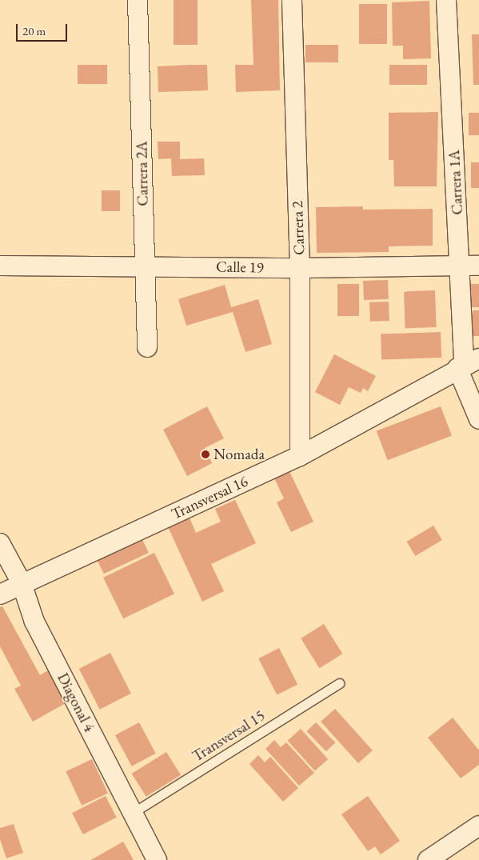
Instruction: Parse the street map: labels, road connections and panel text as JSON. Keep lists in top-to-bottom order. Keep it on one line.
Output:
{"streets":{"street":["Carrera 2A","Carrera 1A","Carrera 2","Calle 19","Transversal 16","Diagonal 4"],"lane":["Transversal 15"]},"crossings":[["Carrera 2A","Calle 19"],["Carrera 1A","Calle 19"],["Carrera 1A","Transversal 16"],["Carrera 2","Calle 19"],["Carrera 2","Transversal 16"],["Transversal 16","Diagonal 4"],["Diagonal 4","Transversal 15"]],"places":["Nomada"],"scale_bar":"20 m"}
